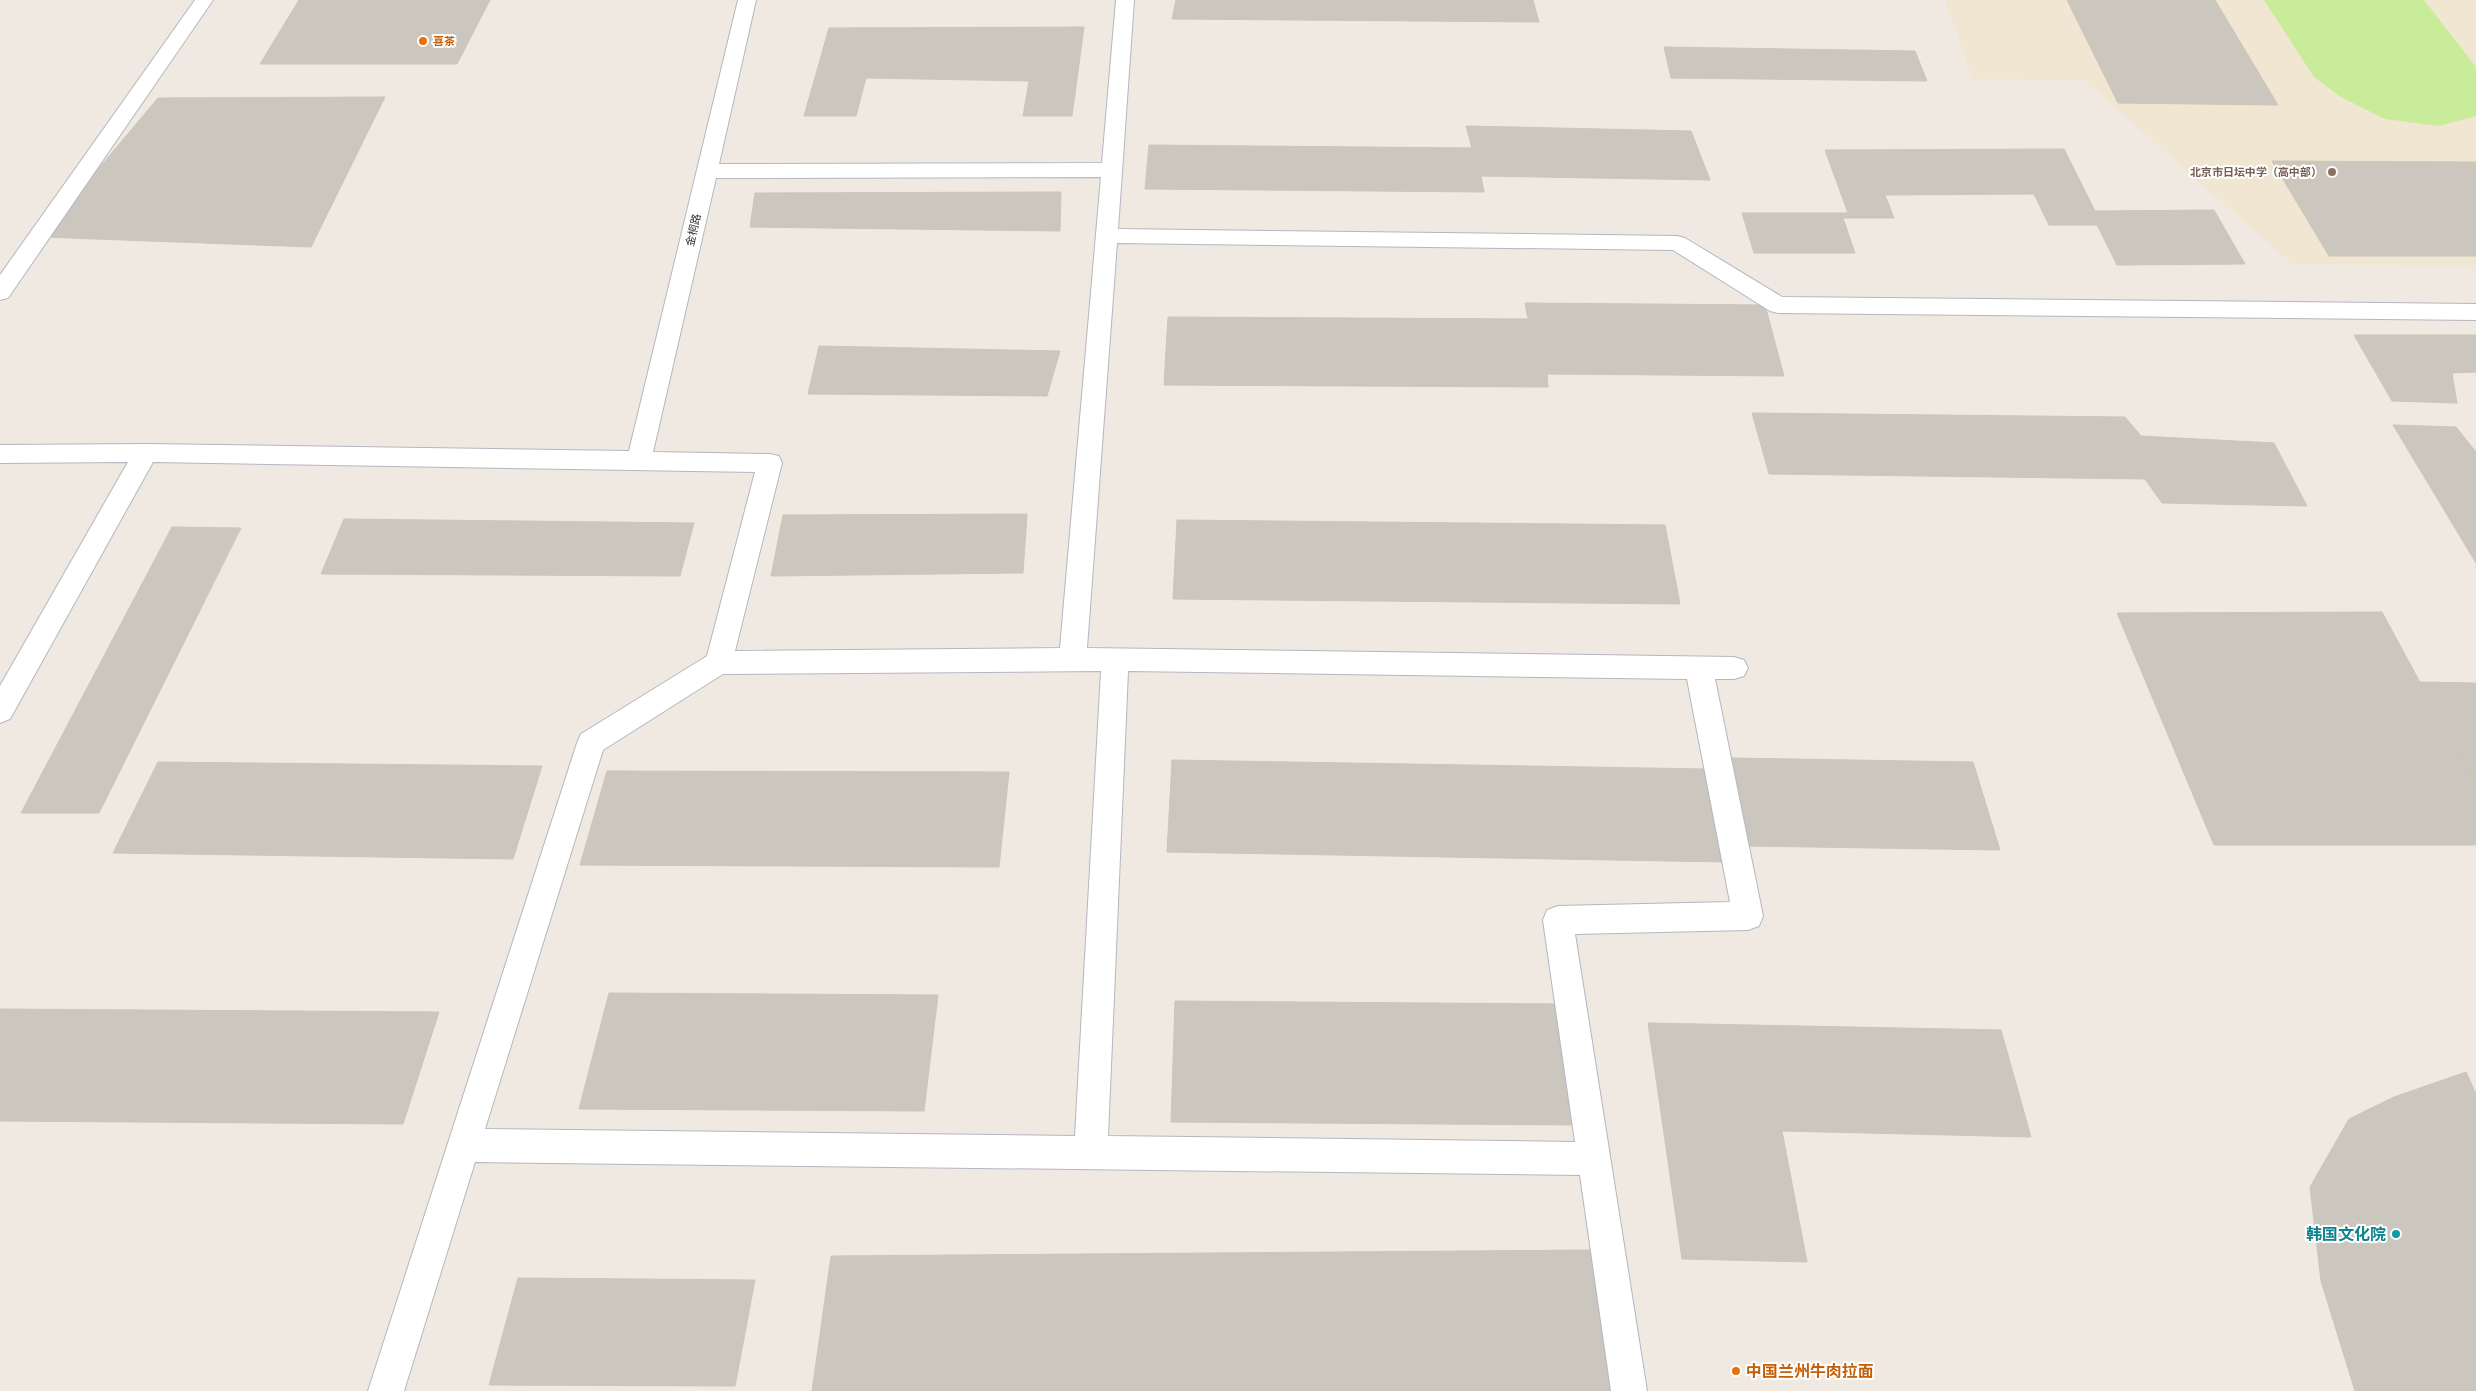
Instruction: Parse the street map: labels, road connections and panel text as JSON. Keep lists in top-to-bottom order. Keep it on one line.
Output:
{"streets":{"street":["金桐路"]},"places":["喜茶","北京市日坛中学（高中部）","韩国文化院","中国兰州牛肉拉面"]}
